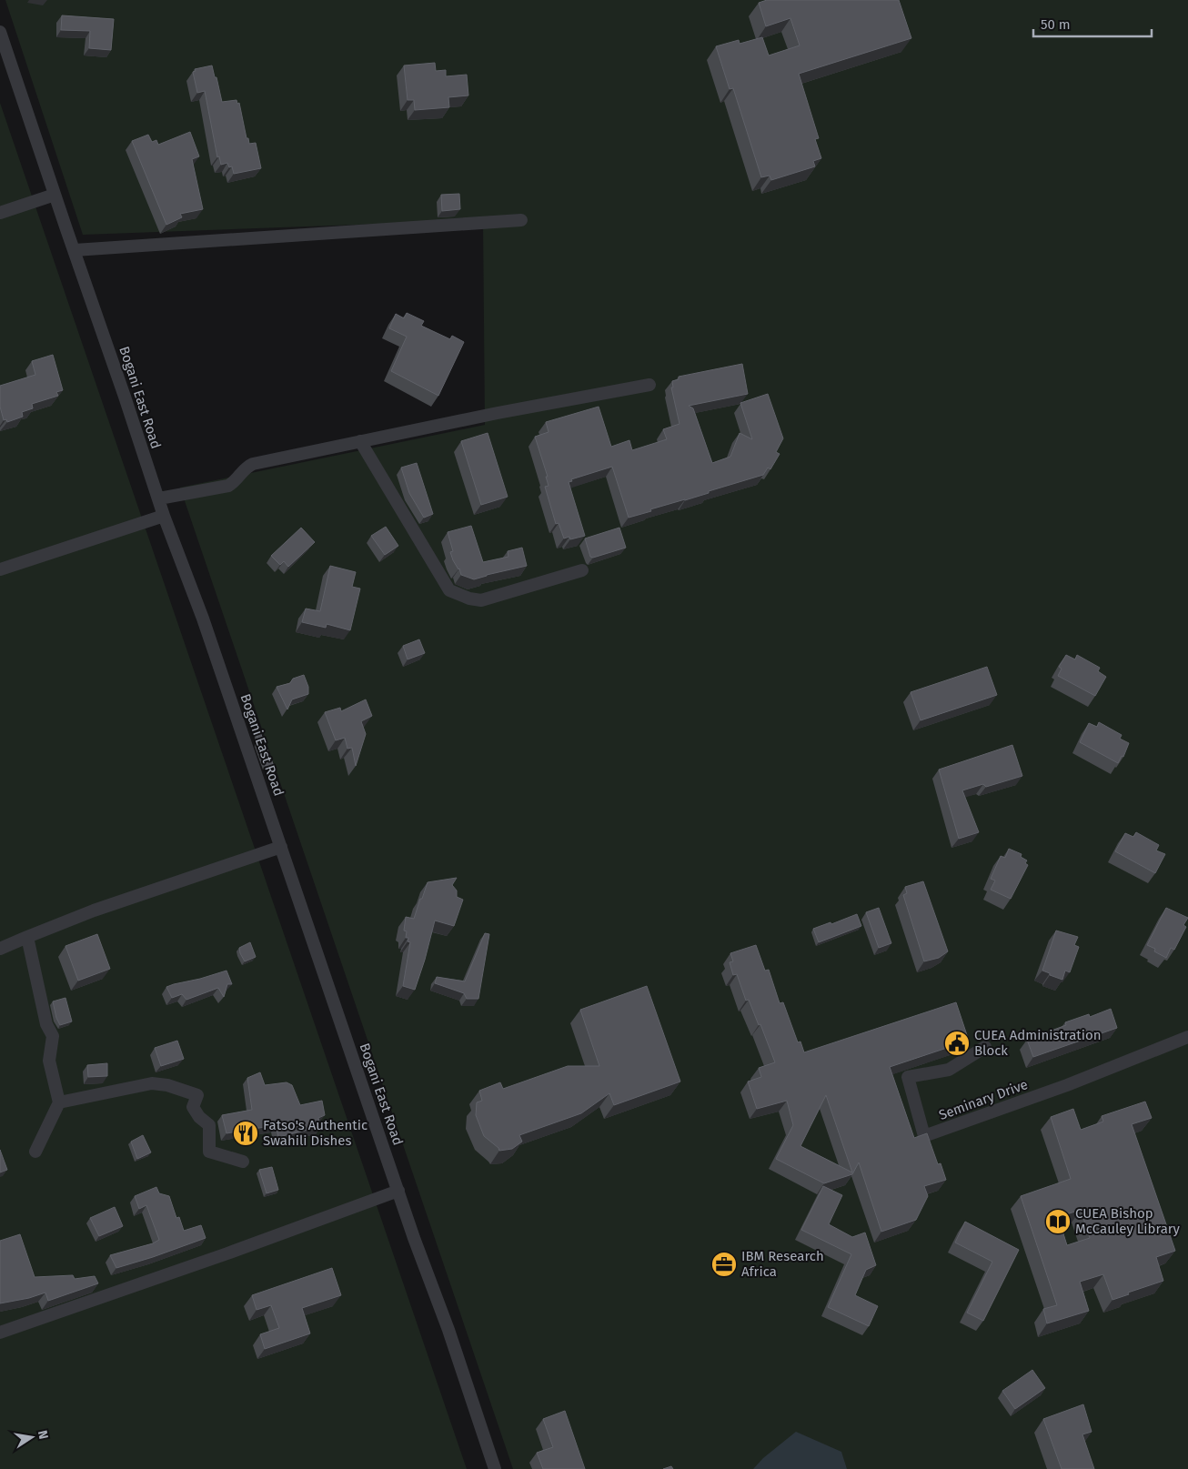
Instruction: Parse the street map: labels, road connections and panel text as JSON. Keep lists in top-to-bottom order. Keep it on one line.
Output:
{"streets":{"street":["Bogani East Road","Seminary Drive"]},"places":{"public building":["CUEA Administration Block"],"restaurant":["Fatso's Authentic Swahili Dishes"],"library":["CUEA Bishop McCauley Library"],"office":["IBM Research Africa"]},"scale_bar":"50 m","north":"right"}
